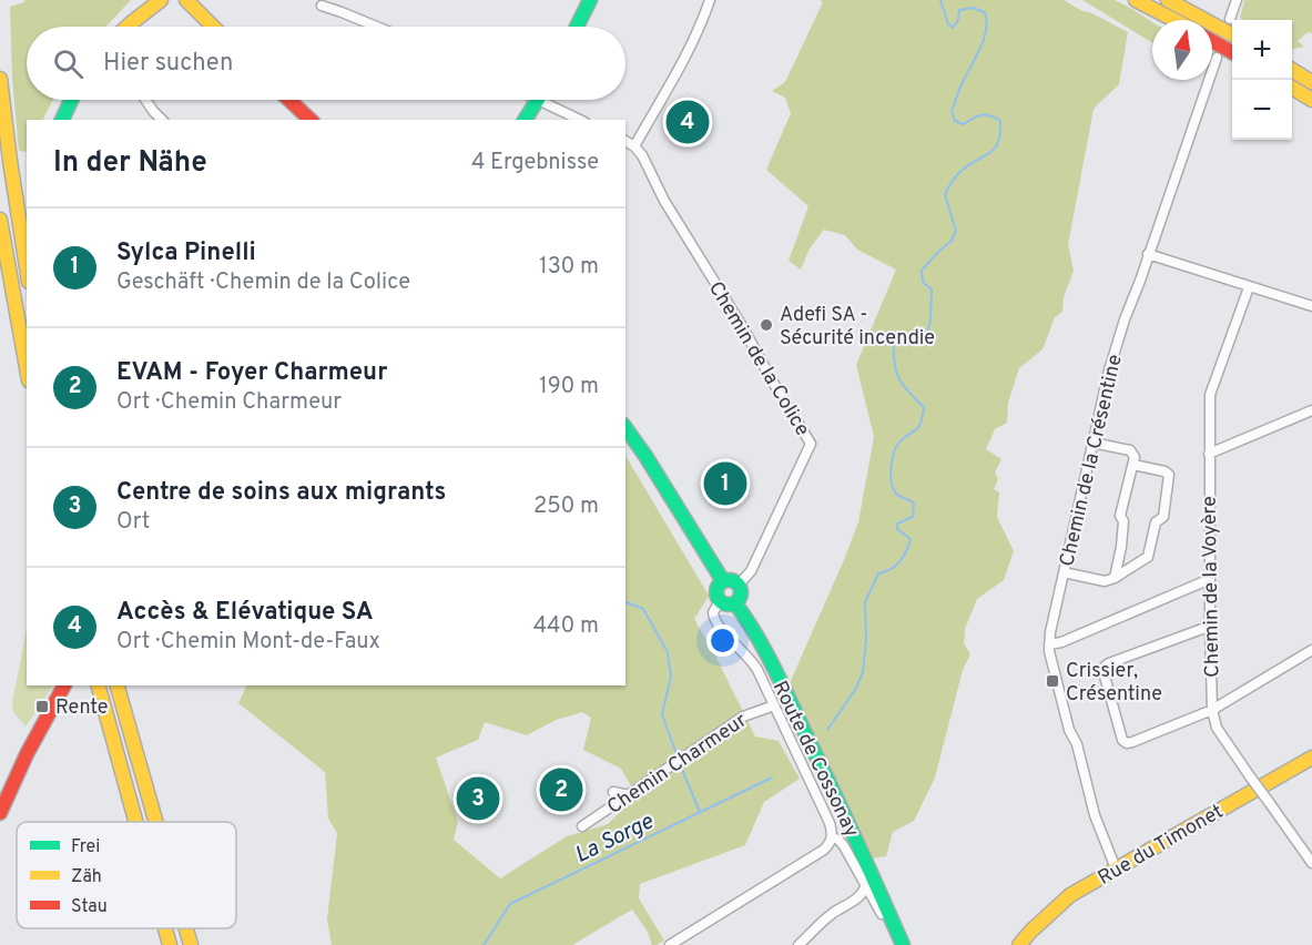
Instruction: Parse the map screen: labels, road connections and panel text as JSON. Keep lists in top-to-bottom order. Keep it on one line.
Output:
{"streets":{"main road":["Route de Cossonay","Rue du Timonet"],"street":["Chemin de la Colice","Chemin de la Crésentine","Chemin de la Voyère","Chemin Charmeur"]},"crossings":[["Chemin de la Colice","Route de Cossonay"],["Chemin de la Crésentine","Rue du Timonet"]],"water":["La Sorge"],"places":{"other":["Adefi SA - Sécurité incendie"],"transit":["Crissier, Crésentine","Rente"]},"legend":["Frei","Zäh","Stau"],"north":"top","page":{"map_buttons":["+","−"],"search":"Hier suchen","pins":["4","1","2","3"],"heading":["In der Nähe","4 Ergebnisse"],"list":[{"mark":"1","name":"Sylca Pinelli","note":"Geschäft · Chemin de la Colice","value":"130 m"},{"mark":"2","name":"EVAM - Foyer Charmeur","note":"Ort · Chemin Charmeur","value":"190 m"},{"mark":"3","name":"Centre de soins aux migrants","note":"Ort","value":"250 m"},{"mark":"4","name":"Accès & Elévatique SA","note":"Ort · Chemin Mont-de-Faux","value":"440 m"}]}}
